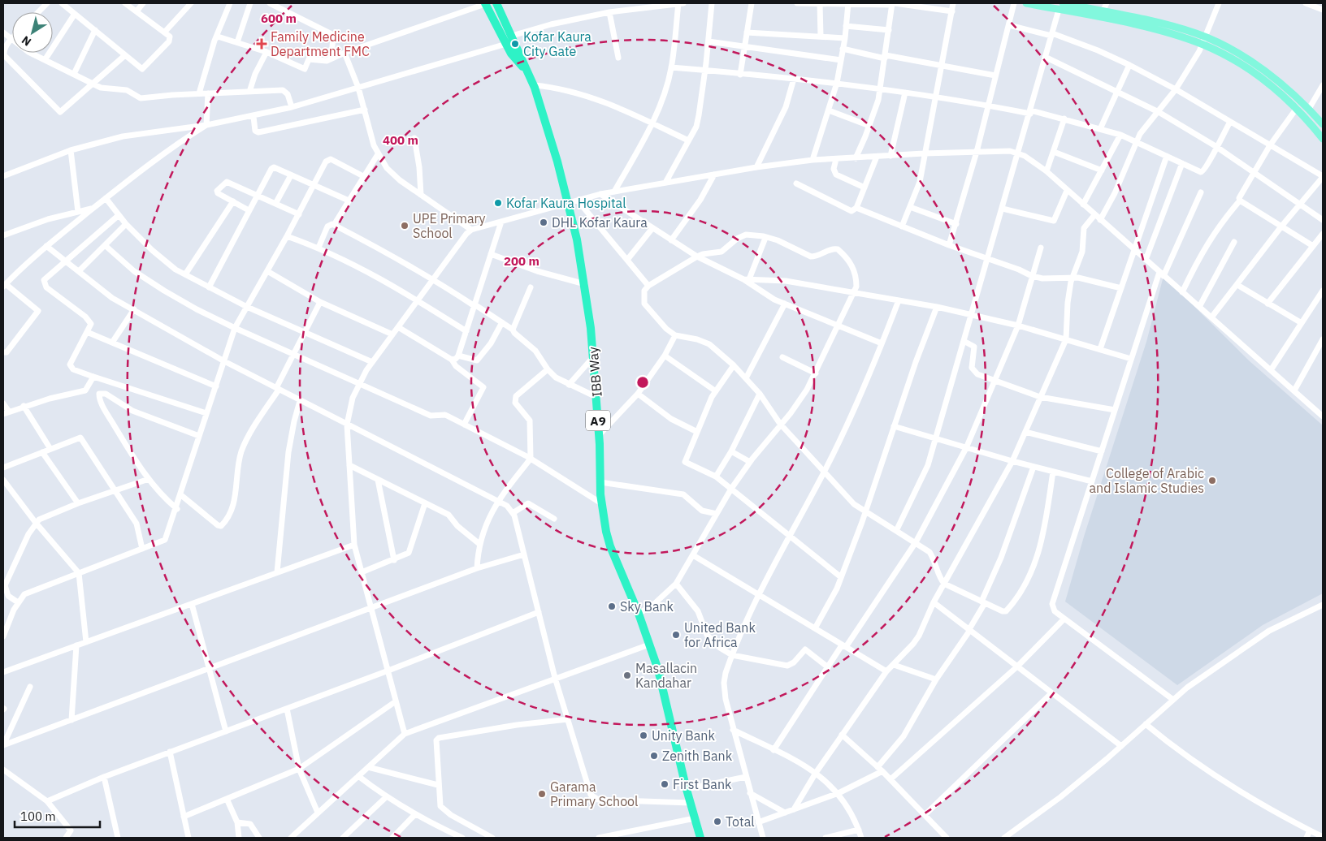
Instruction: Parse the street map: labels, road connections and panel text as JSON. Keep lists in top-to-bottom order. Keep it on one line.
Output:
{"streets":{"highway":["IBB Way","A9"]},"places":{"health":["Family Medicine Department FMC"],"other":["Kofar Kaura City Gate","Kofar Kaura Hospital","DHL Kofar Kaura","UPE Primary School","College of Arabic and Islamic Studies","Sky Bank","United Bank for Africa","Masallacin Kandahar","Unity Bank","Zenith Bank","First Bank","Garama Primary School","Total"]},"scale_bar":"100 m","north":"bottom left","rings":["600 m","400 m","200 m"]}
